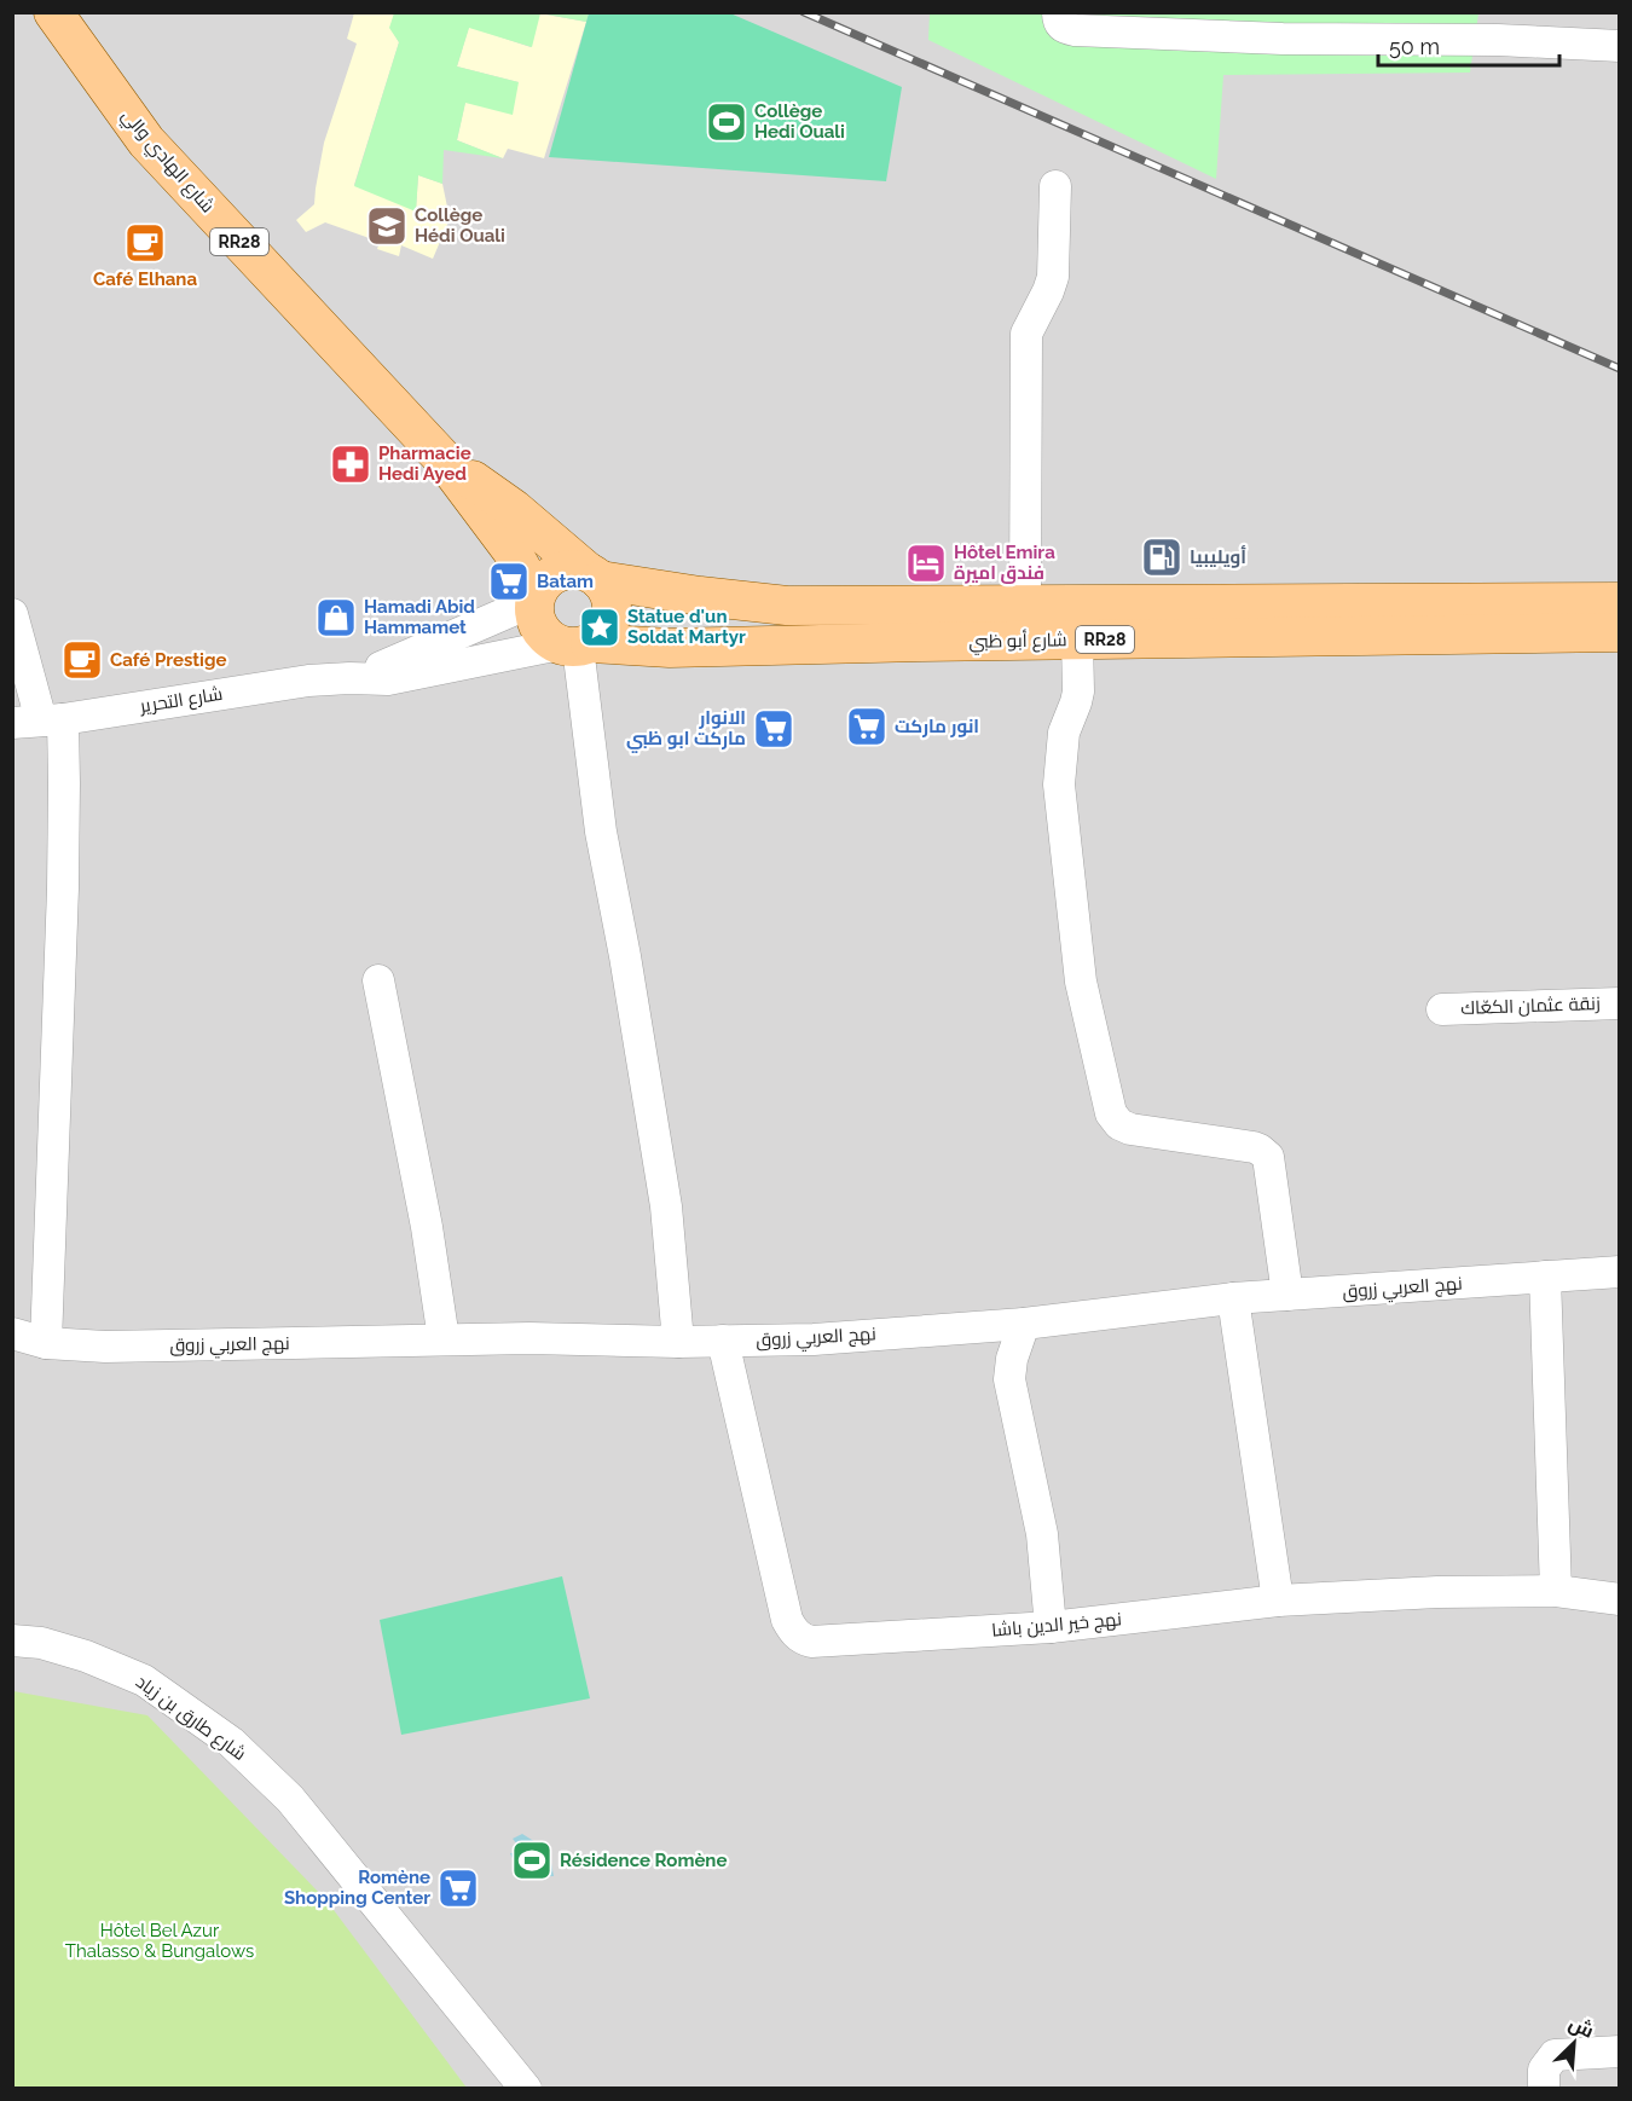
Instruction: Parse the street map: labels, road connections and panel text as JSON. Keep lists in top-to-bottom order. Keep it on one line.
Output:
{"streets":{"main road":["شارع الهادي والي","RR28","شارع أبو ظبي"],"street":["شارع التحرير","زنقة عثمان الكعّاك","نهج العربي زروق","نهج خير الدين باشا","شارع طارق بن زياد"]},"crossings":[["شارع الهادي والي","RR28"],["شارع الهادي والي","شارع أبو ظبي"],["شارع الهادي والي","شارع التحرير"],["RR28","شارع أبو ظبي"],["RR28","شارع التحرير"],["شارع أبو ظبي","شارع التحرير"],["نهج العربي زروق","نهج خير الدين باشا"]],"parks":["Hôtel Bel Azur Thalasso & Bungalows"],"places":{"sports":["Collège Hedi Ouali","Résidence Romène"],"school or university":["Collège Hédi Ouali"],"cafe":["Café Elhana","Café Prestige"],"pharmacy":["Pharmacie Hedi Ayed"],"fuel station":["أويليبيا"],"hotel":["Hôtel Emira فندق اميرة"],"supermarket":["Batam","انور ماركت","الانوار ماركت ابو ظبي","Romène Shopping Center"],"shop":["Hamadi Abid Hammamet"],"place":["Statue d'un Soldat Martyr"]},"scale_bar":"50 m","north":"top right"}
